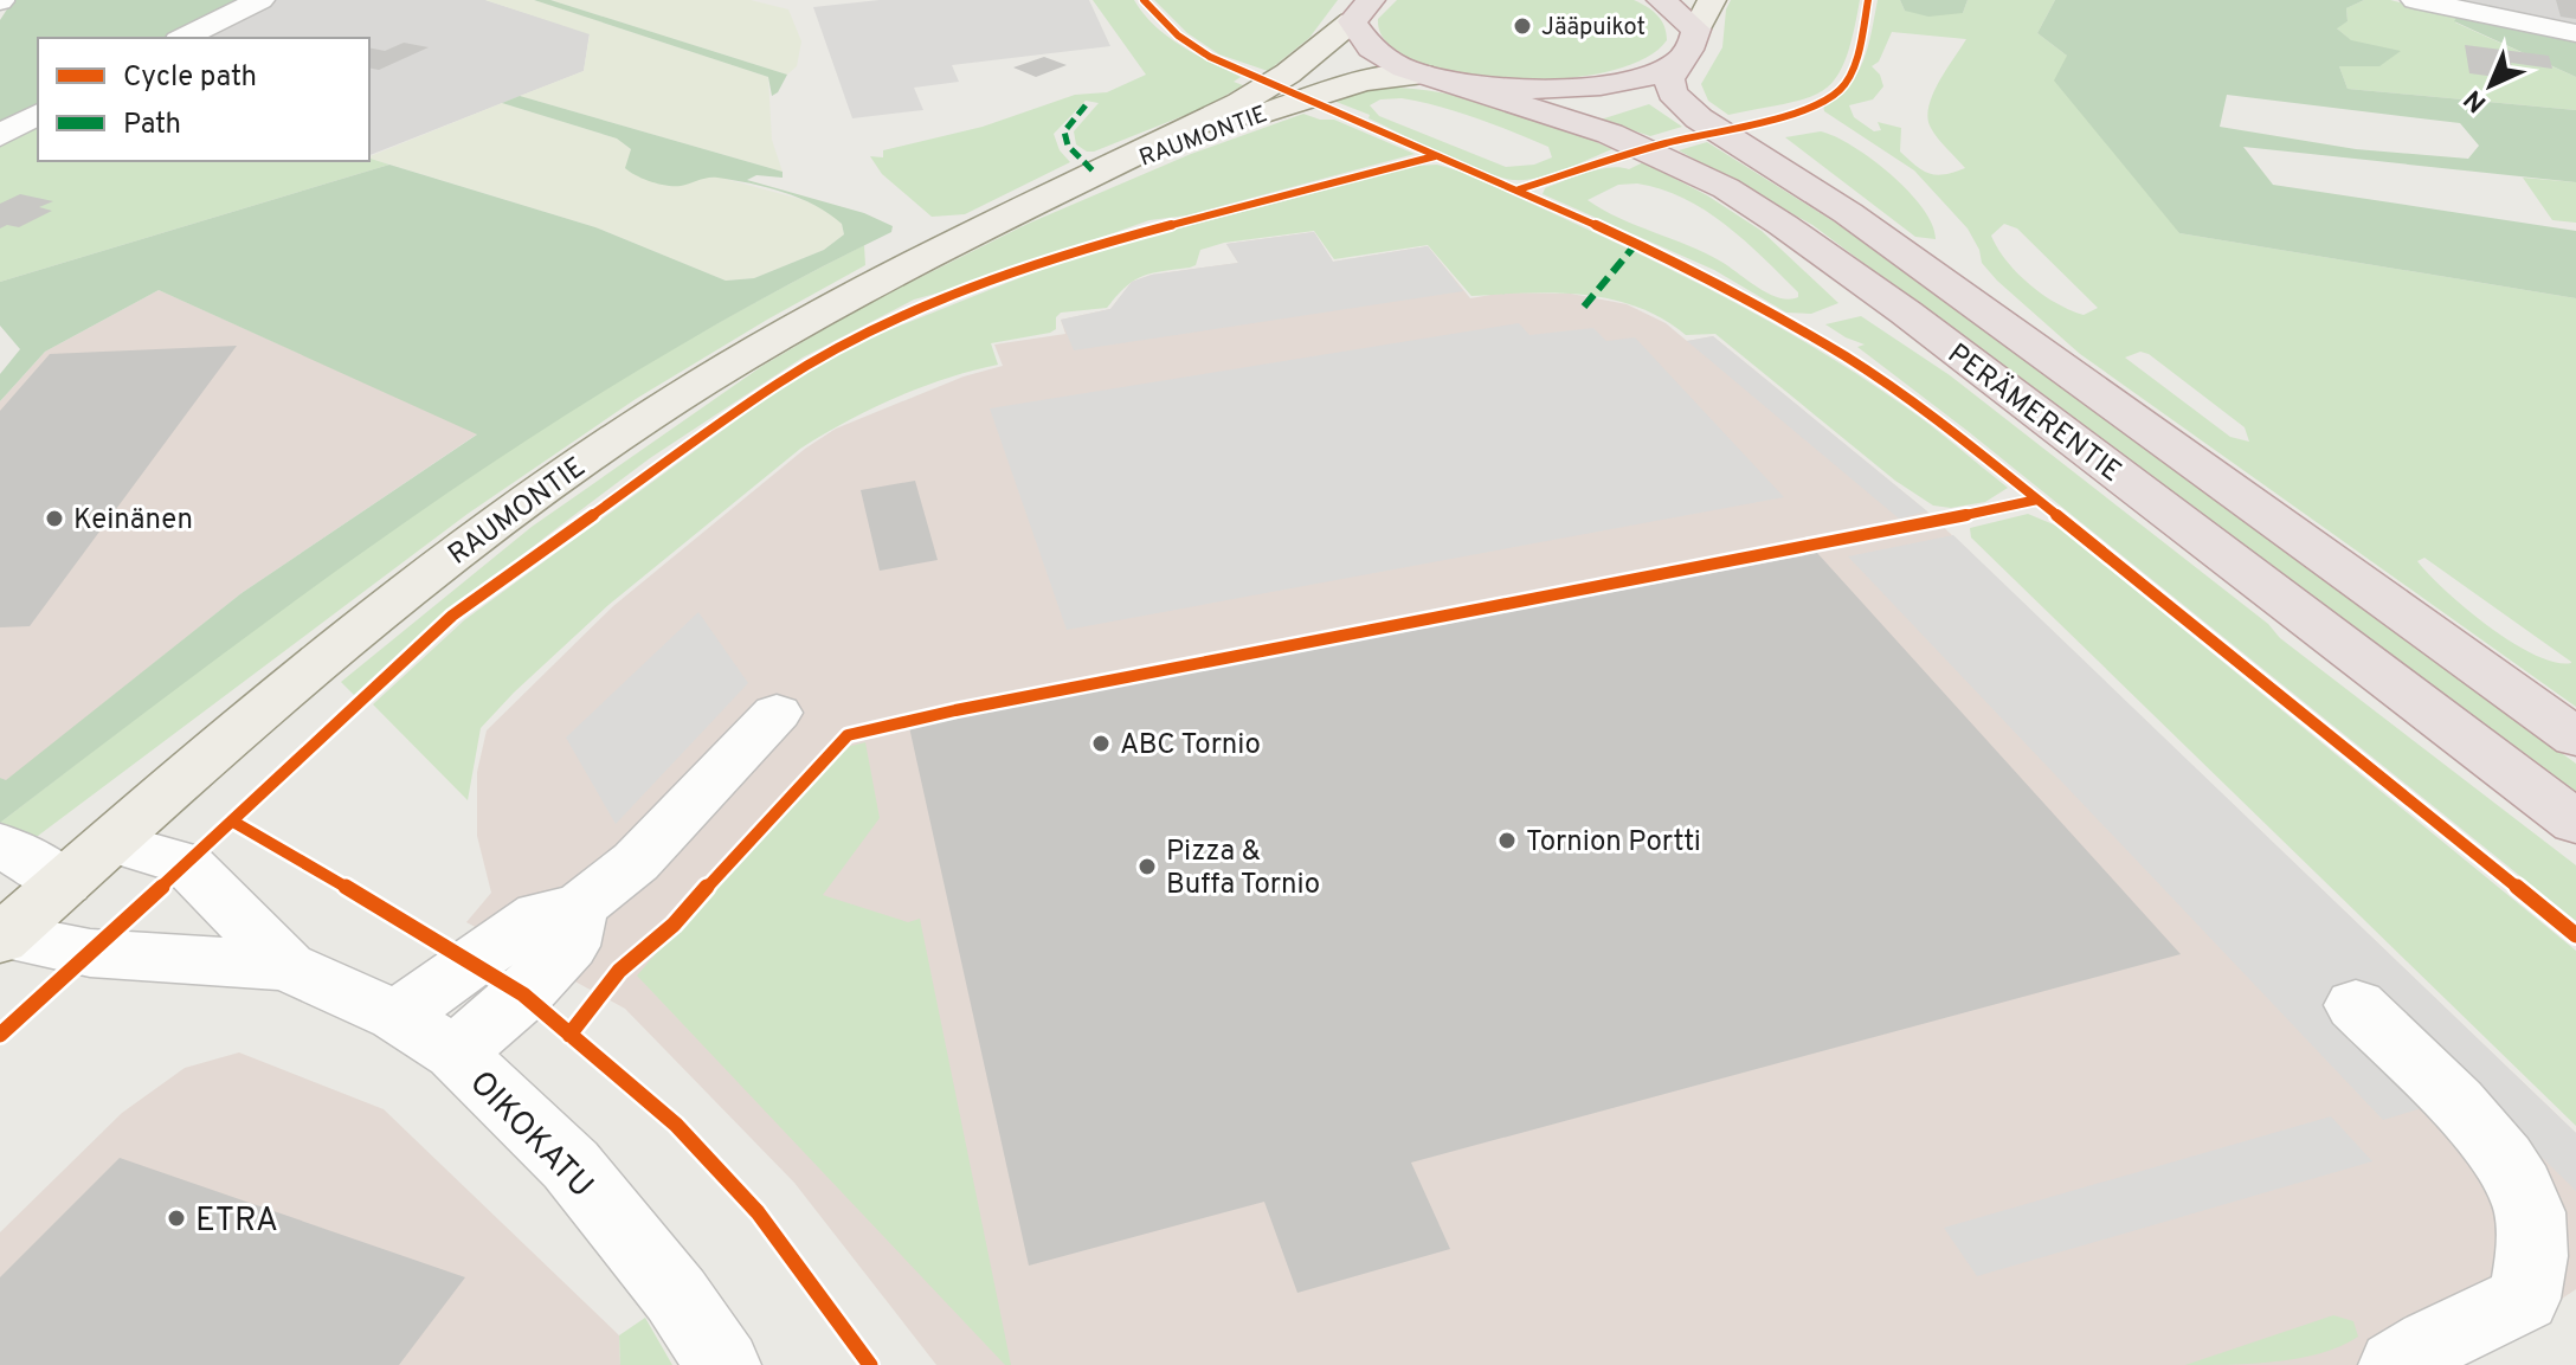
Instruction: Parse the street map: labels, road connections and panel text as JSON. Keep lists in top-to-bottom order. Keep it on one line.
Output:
{"streets":{"highway":["PERÄMERENTIE"],"main road":["RAUMONTIE"],"street":["OIKOKATU"]},"crossings":[["RAUMONTIE","PERÄMERENTIE"],["RAUMONTIE","OIKOKATU"]],"places":["Jääpuikot","Keinänen","ABC Tornio","Tornion Portti","Pizza & Buffa Tornio","ETRA"],"legend":["Cycle path","Path"],"north":"bottom left"}
